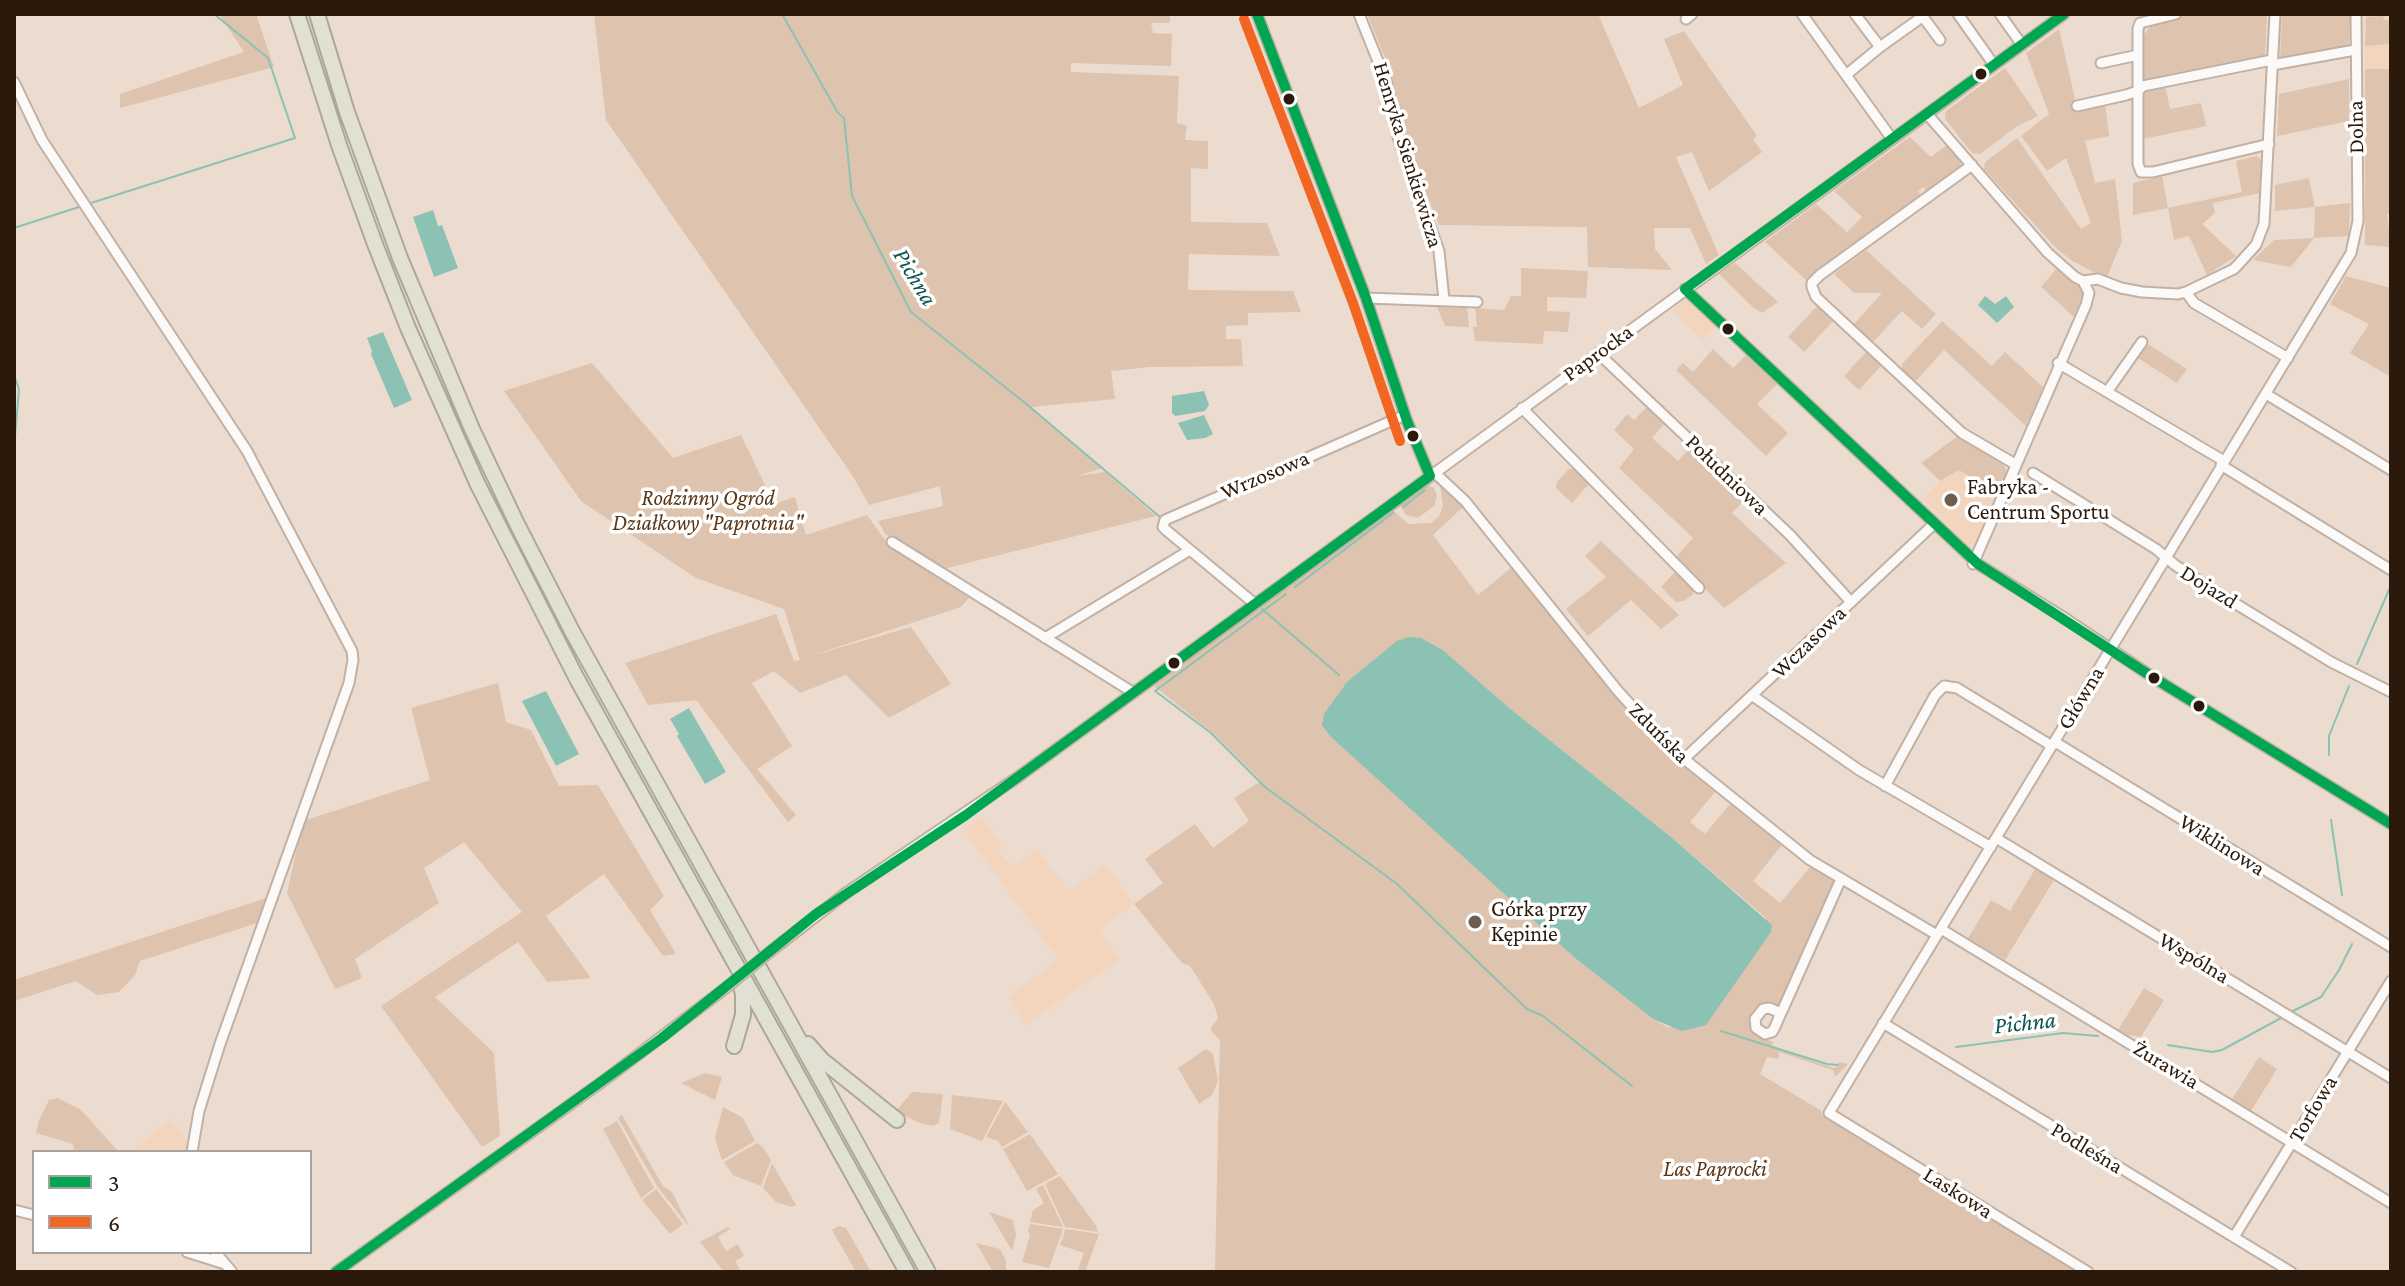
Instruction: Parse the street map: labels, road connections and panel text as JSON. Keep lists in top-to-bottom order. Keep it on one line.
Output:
{"streets":{"street":["Dolna","Henryka Sienkiewicza","Paprocka","Wrzosowa","Południowa","Dojazd","Wczasowa","Główna","Zduńska","Wiklinowa","Wspólna","Żurawia","Torfowa","Podleśna","Laskowa"]},"crossings":[["Dolna","Główna"],["Paprocka","Wrzosowa"],["Paprocka","Południowa"],["Paprocka","Zduńska"],["Wrzosowa","Zduńska"],["Południowa","Wczasowa"],["Dojazd","Główna"],["Wczasowa","Zduńska"],["Wczasowa","Wspólna"],["Główna","Zduńska"],["Główna","Wiklinowa"],["Główna","Wspólna"],["Główna","Żurawia"],["Główna","Podleśna"],["Główna","Laskowa"],["Zduńska","Żurawia"],["Wiklinowa","Wspólna"],["Wspólna","Torfowa"],["Żurawia","Torfowa"],["Torfowa","Podleśna"]],"water":["Pichna"],"parks":["Rodzinny Ogród Działkowy \"Paprotnia\"","Las Paprocki"],"places":["Fabryka - Centrum Sportu","Górka przy Kępinie"],"lines":["transit line 3","transit line 6"],"legend":["3","6"]}
